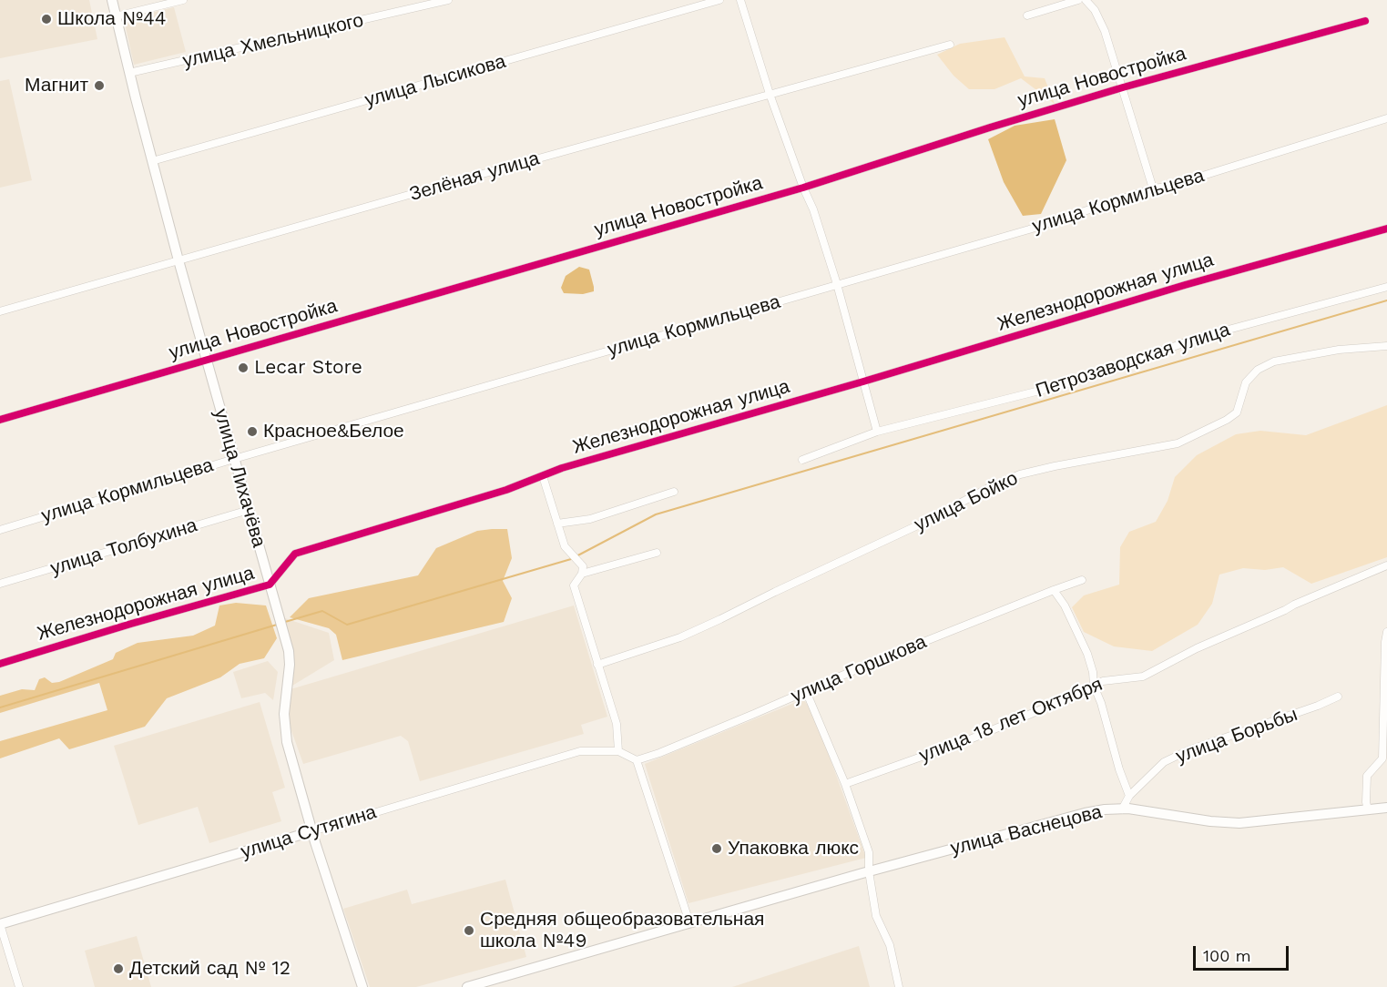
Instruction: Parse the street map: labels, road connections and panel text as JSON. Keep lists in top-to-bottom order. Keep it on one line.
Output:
{"streets":{"street":["улица Хмельницкого","улица Новостройка","улица Лысикова","Зелёная улица","улица Кормильцева","Железнодорожная улица","Петрозаводская улица","улица Лихачёва","улица Бойко","улица Толбухина","улица Горшкова","улица 18 лет Октября","улица Борьбы","улица Васнецова","улица Сутягина"]},"crossings":[["улица Хмельницкого","улица Лихачёва"],["улица Новостройка","улица Лихачёва"],["улица Лысикова","улица Лихачёва"],["Зелёная улица","улица Лихачёва"],["улица Кормильцева","улица Лихачёва"],["Железнодорожная улица","улица Лихачёва"],["улица Лихачёва","улица Толбухина"],["улица Лихачёва","улица Сутягина"],["улица Борьбы","улица Васнецова"]],"places":["Школа №44","Магнит","Lecar Store","Красное&Белое","Упаковка люкс","Средняя общеобразовательная школа №49","Детский сад № 12"],"scale_bar":"100 m"}
